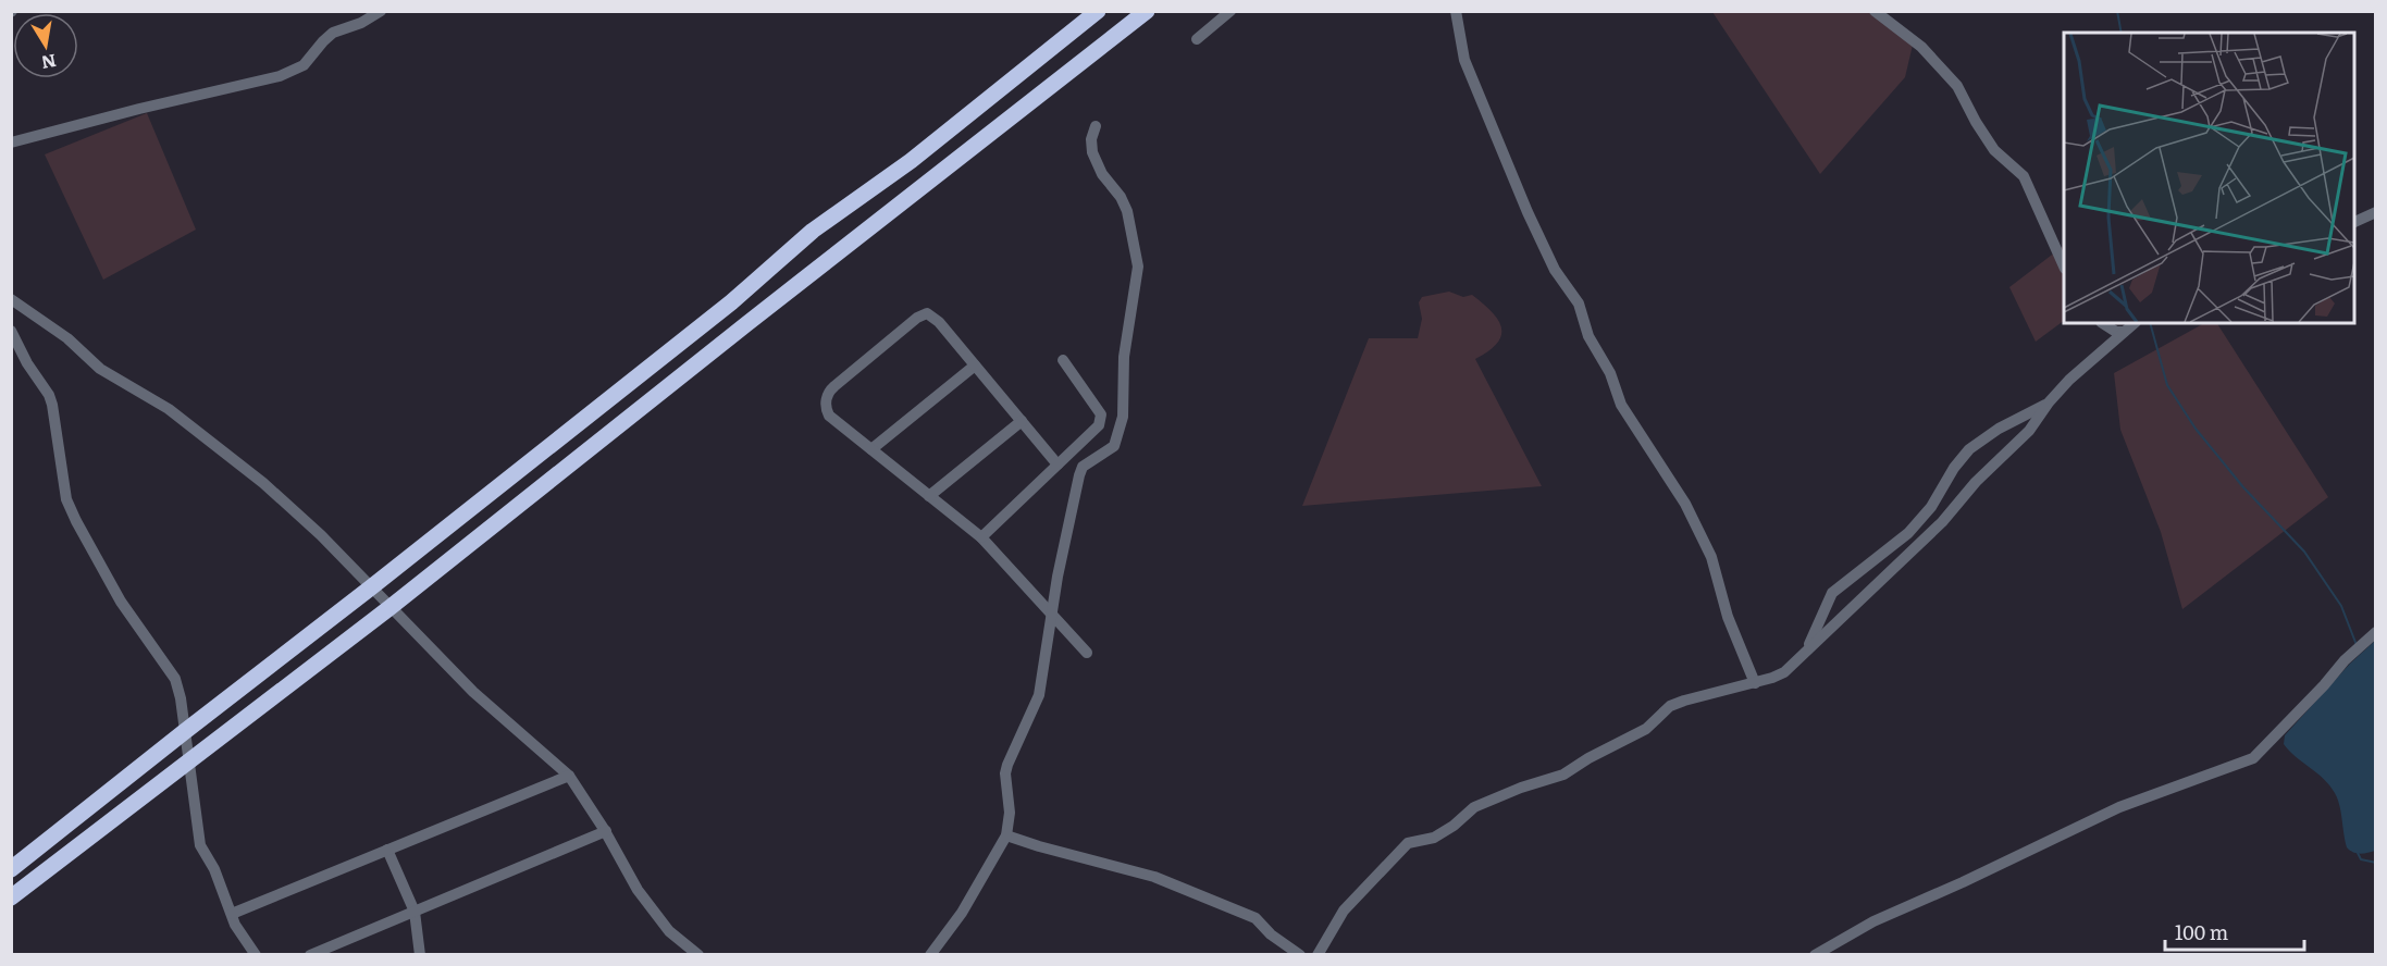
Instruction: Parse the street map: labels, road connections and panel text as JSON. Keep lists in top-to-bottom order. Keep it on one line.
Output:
{"scale_bar":"100 m","north":"bottom"}
